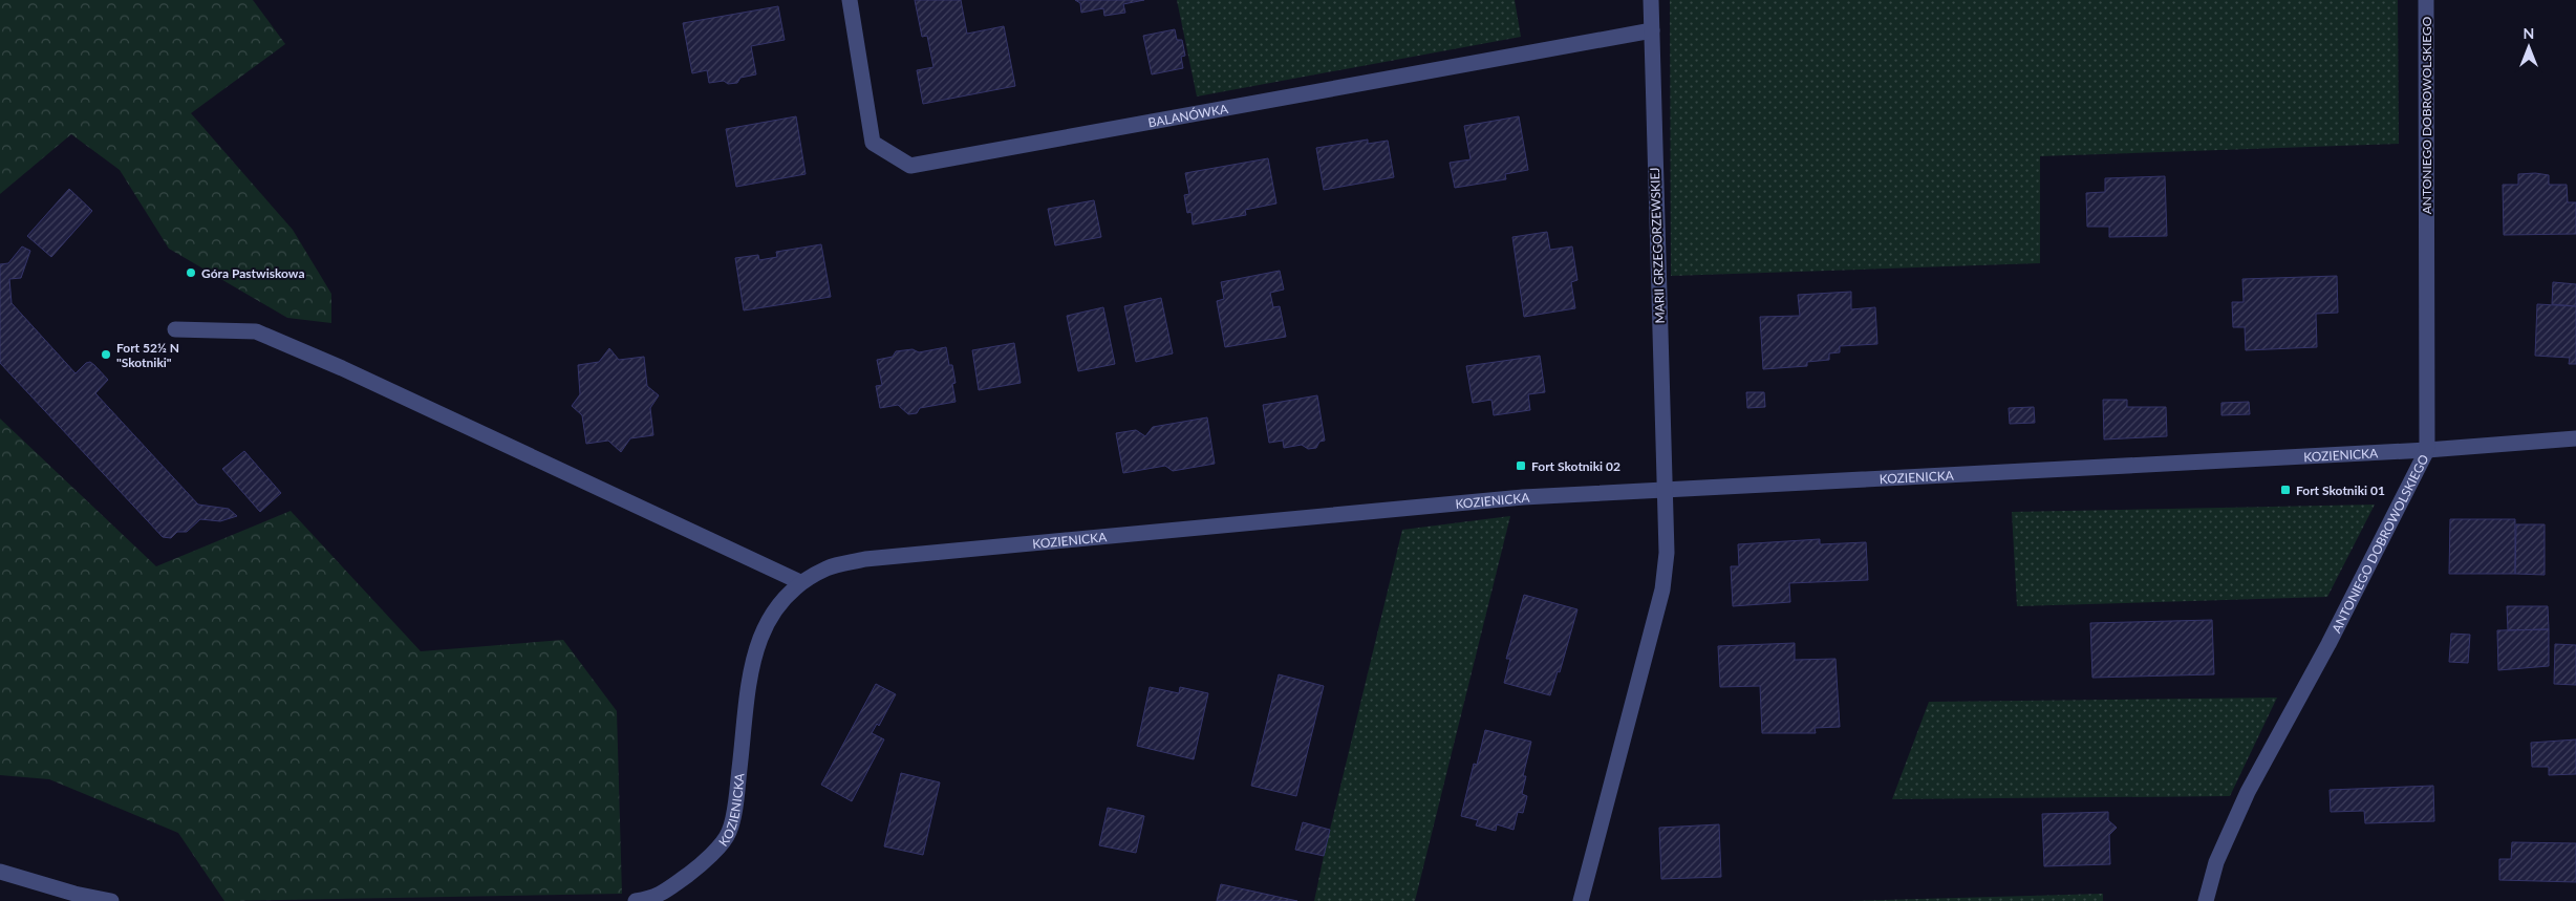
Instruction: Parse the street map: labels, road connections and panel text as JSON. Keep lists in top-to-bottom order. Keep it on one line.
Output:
{"streets":{"street":["BALANÓWKA","ANTONIEGO DOBROWOLSKIEGO","MARII GRZEGORZEWSKIEJ","KOZIENICKA"]},"crossings":[["BALANÓWKA","MARII GRZEGORZEWSKIEJ"],["ANTONIEGO DOBROWOLSKIEGO","KOZIENICKA"],["MARII GRZEGORZEWSKIEJ","KOZIENICKA"]],"places":{"other":["Góra Pastwiskowa","Fort 52½ N \"Skotniki\""],"transit":["Fort Skotniki 02","Fort Skotniki 01"]},"north":"top"}
